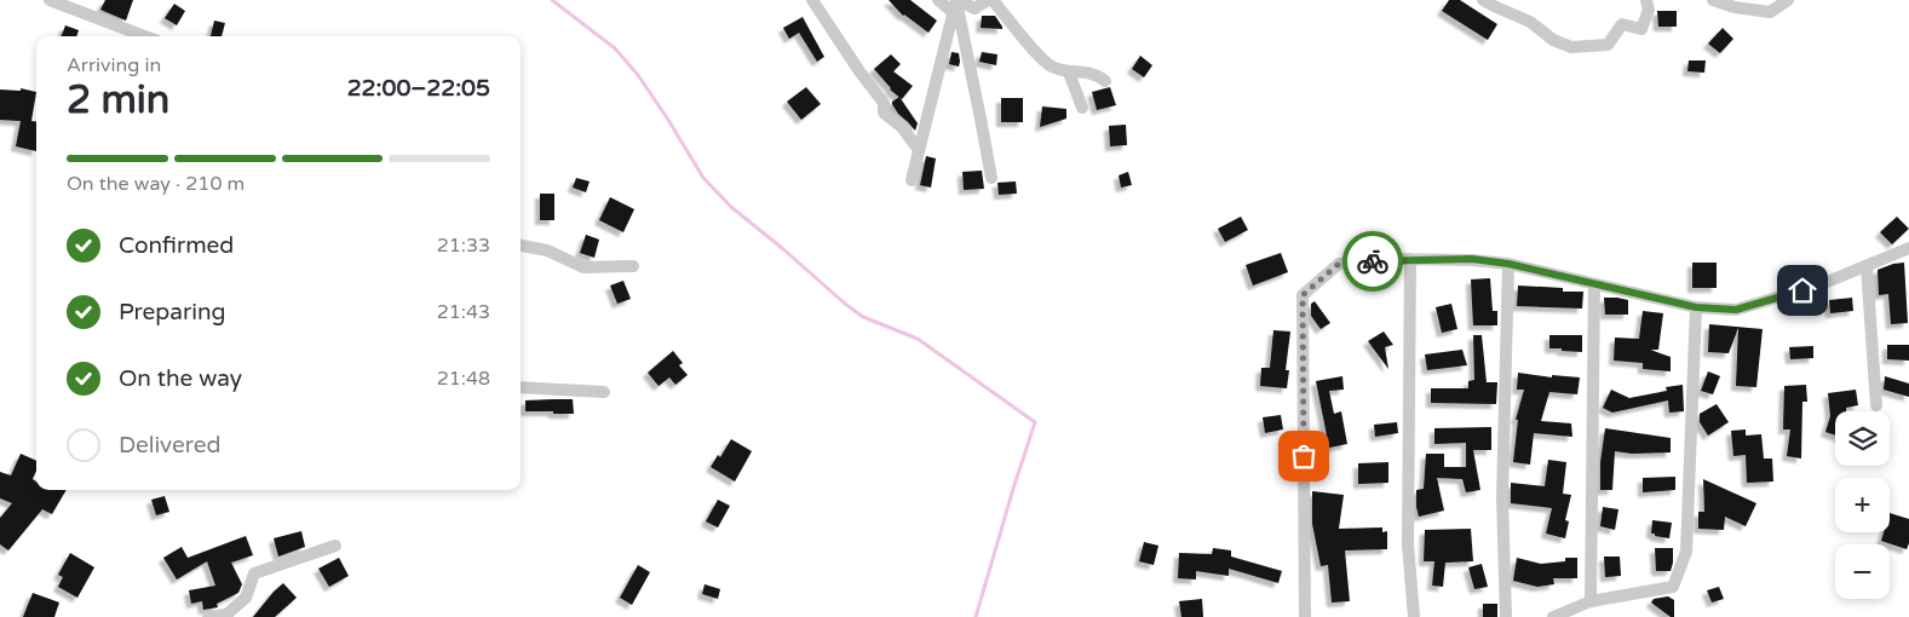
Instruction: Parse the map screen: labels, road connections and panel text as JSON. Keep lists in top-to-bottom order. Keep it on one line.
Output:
{"page":{"heading":["2 min","Arriving in","22:00–22:05"],"bar":"On the way · 210 m","list":[["Confirmed","21:33"],["Preparing","21:43"],["On the way","21:48"],"Delivered"],"map_buttons":["+","−"]}}
